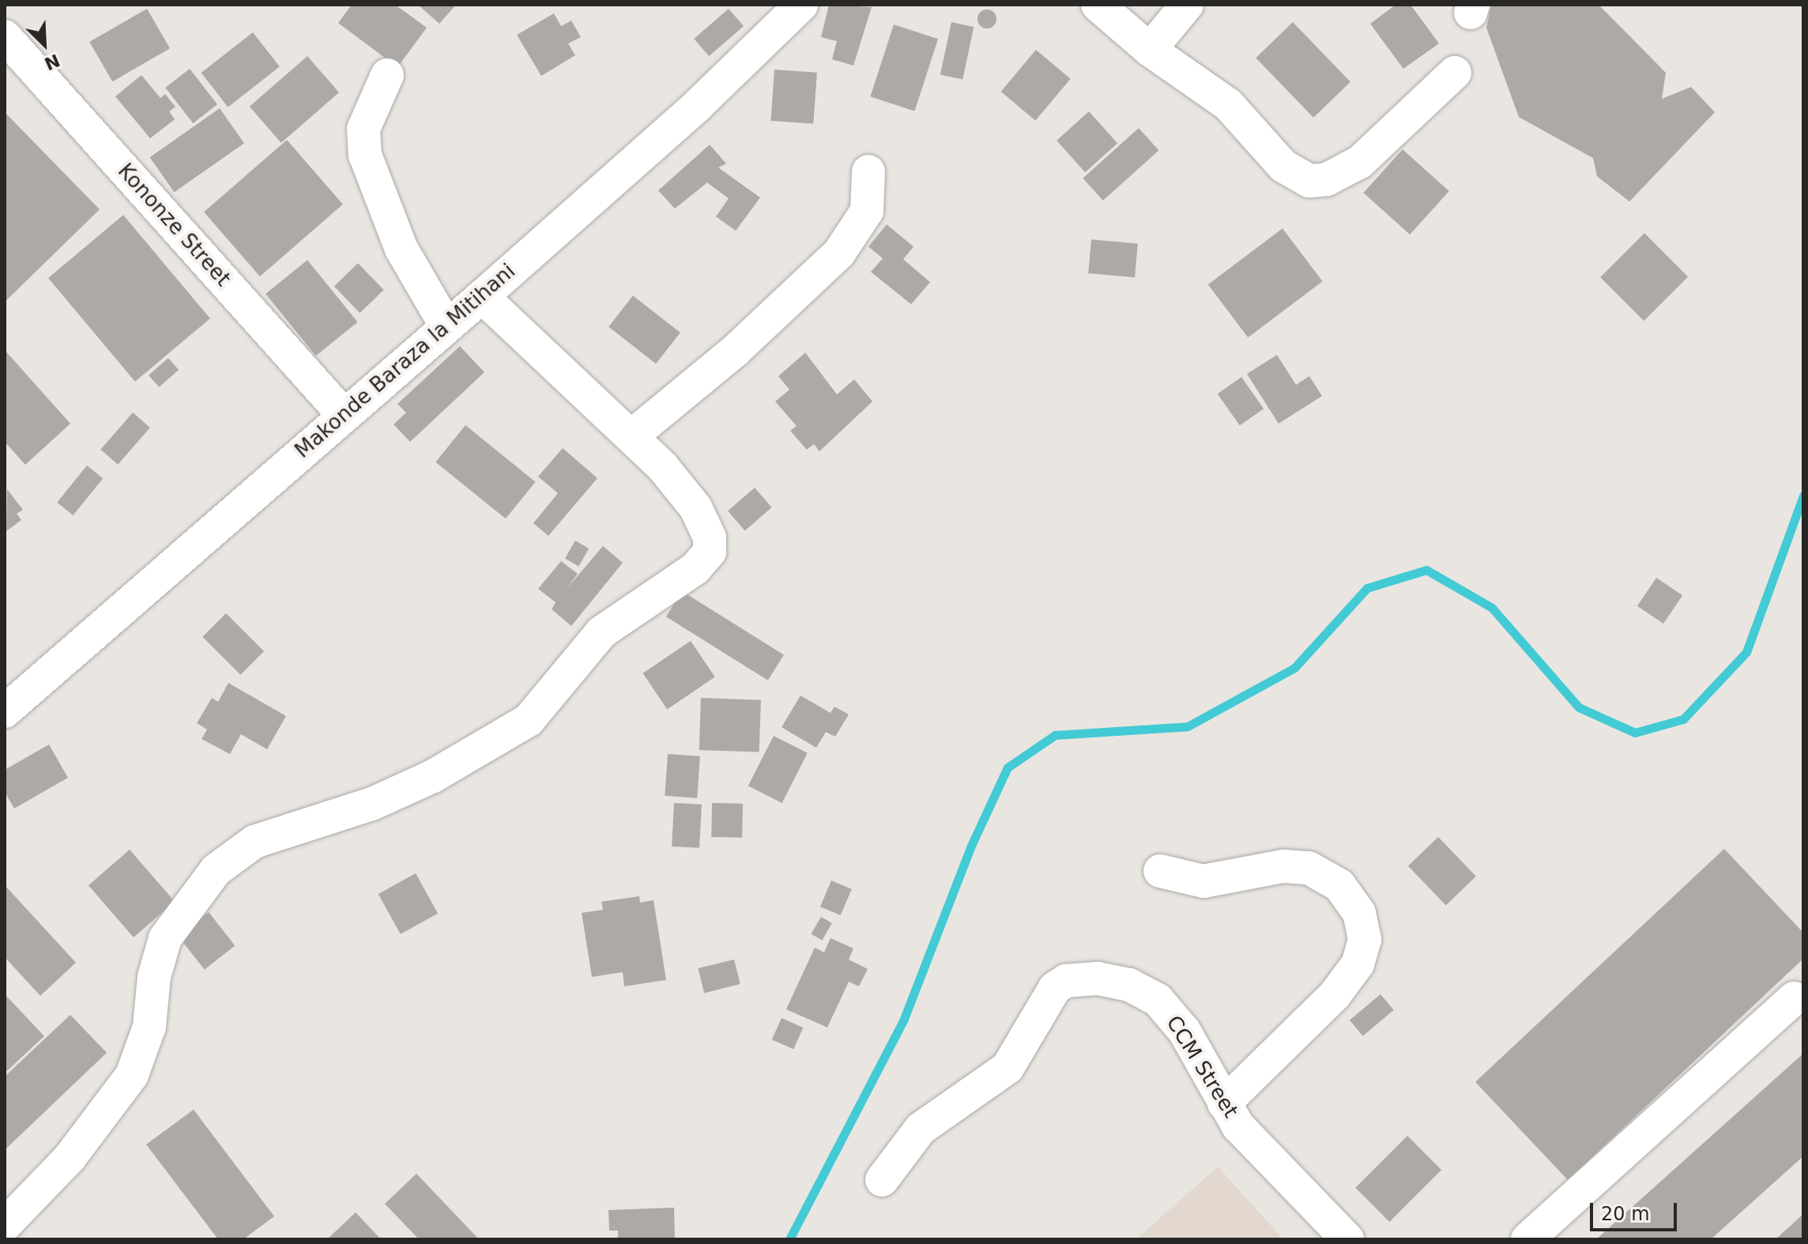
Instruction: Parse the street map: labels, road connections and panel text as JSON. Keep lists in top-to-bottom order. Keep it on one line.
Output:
{"streets":{"street":["Kononze Street","Makonde Baraza la Mitihani","CCM Street"]},"crossings":[["Kononze Street","Makonde Baraza la Mitihani"]],"scale_bar":"20 m","north":"bottom right"}
